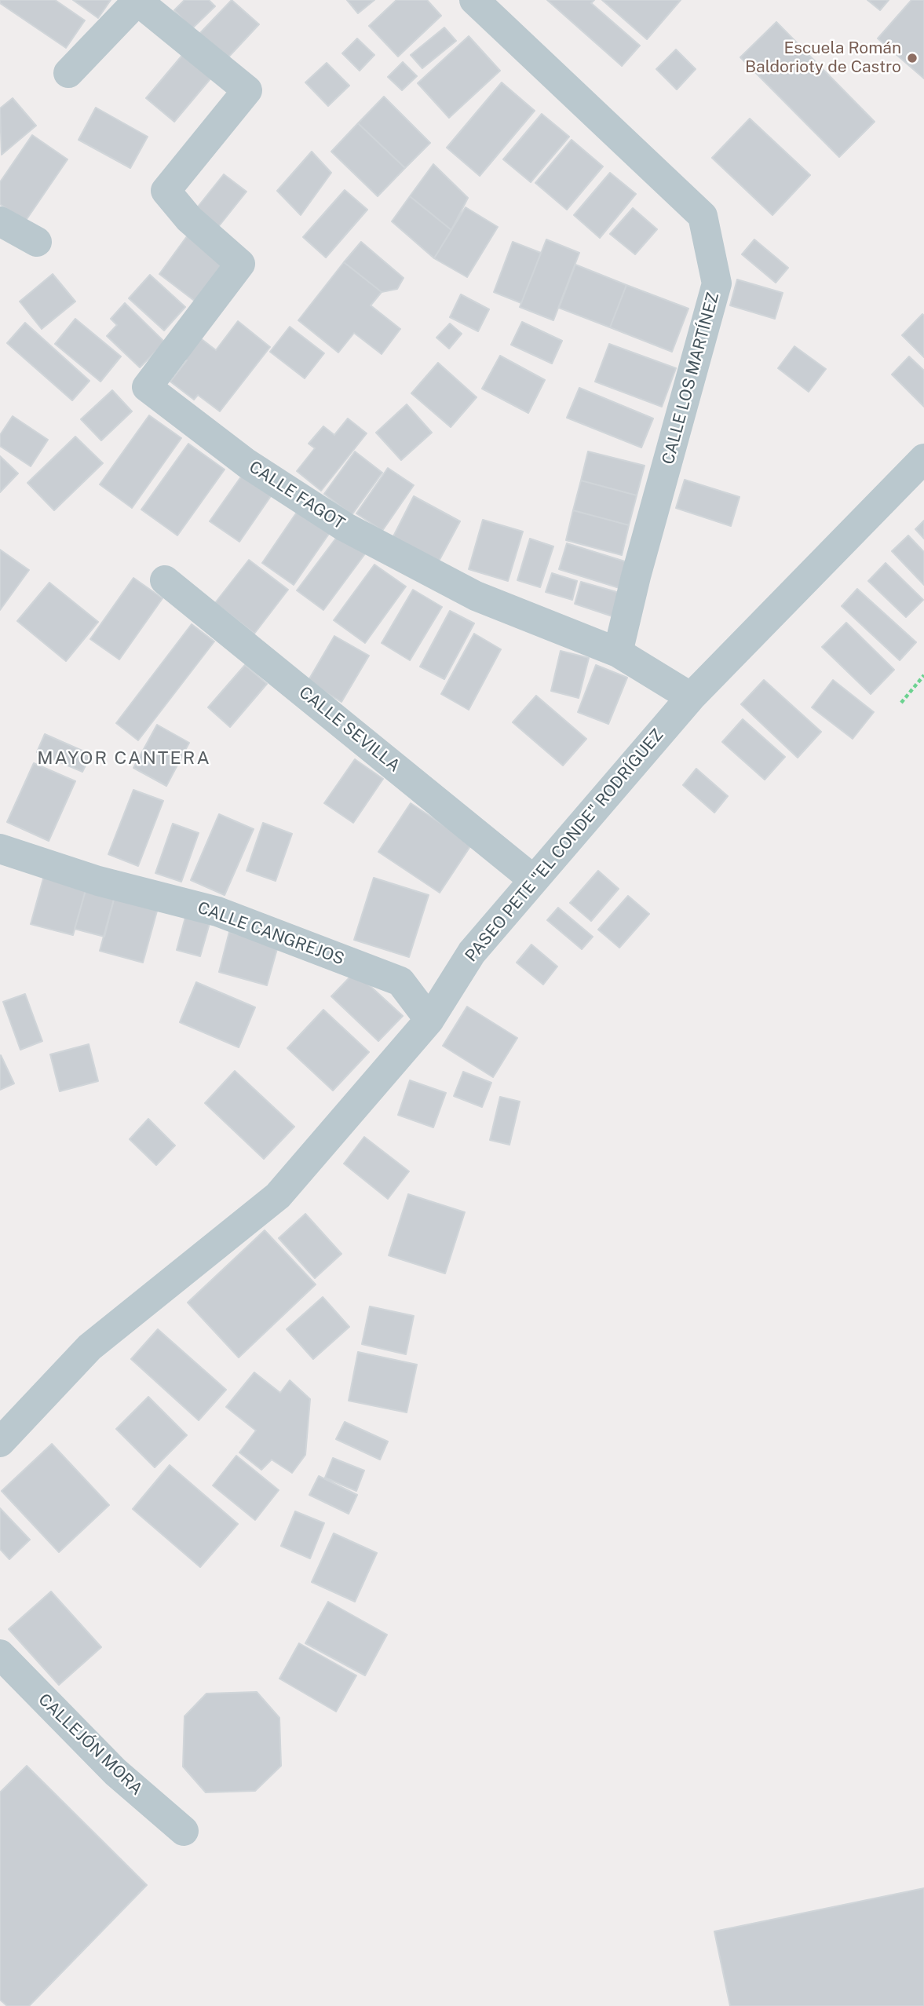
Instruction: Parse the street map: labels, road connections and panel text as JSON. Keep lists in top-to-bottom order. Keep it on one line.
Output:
{"streets":{"street":["CALLE LOS MARTÍNEZ","CALLE FAGOT","CALLE SEVILLA","PASEO PETE \"EL CONDE\" RODRÍGUEZ","CALLE CANGREJOS","CALLEJÓN MORA"]},"crossings":[["CALLE LOS MARTÍNEZ","CALLE FAGOT"],["CALLE FAGOT","PASEO PETE \"EL CONDE\" RODRÍGUEZ"],["CALLE SEVILLA","PASEO PETE \"EL CONDE\" RODRÍGUEZ"],["PASEO PETE \"EL CONDE\" RODRÍGUEZ","CALLE CANGREJOS"]],"districts":["MAYOR CANTERA"],"places":["Escuela Román Baldorioty de Castro"]}
